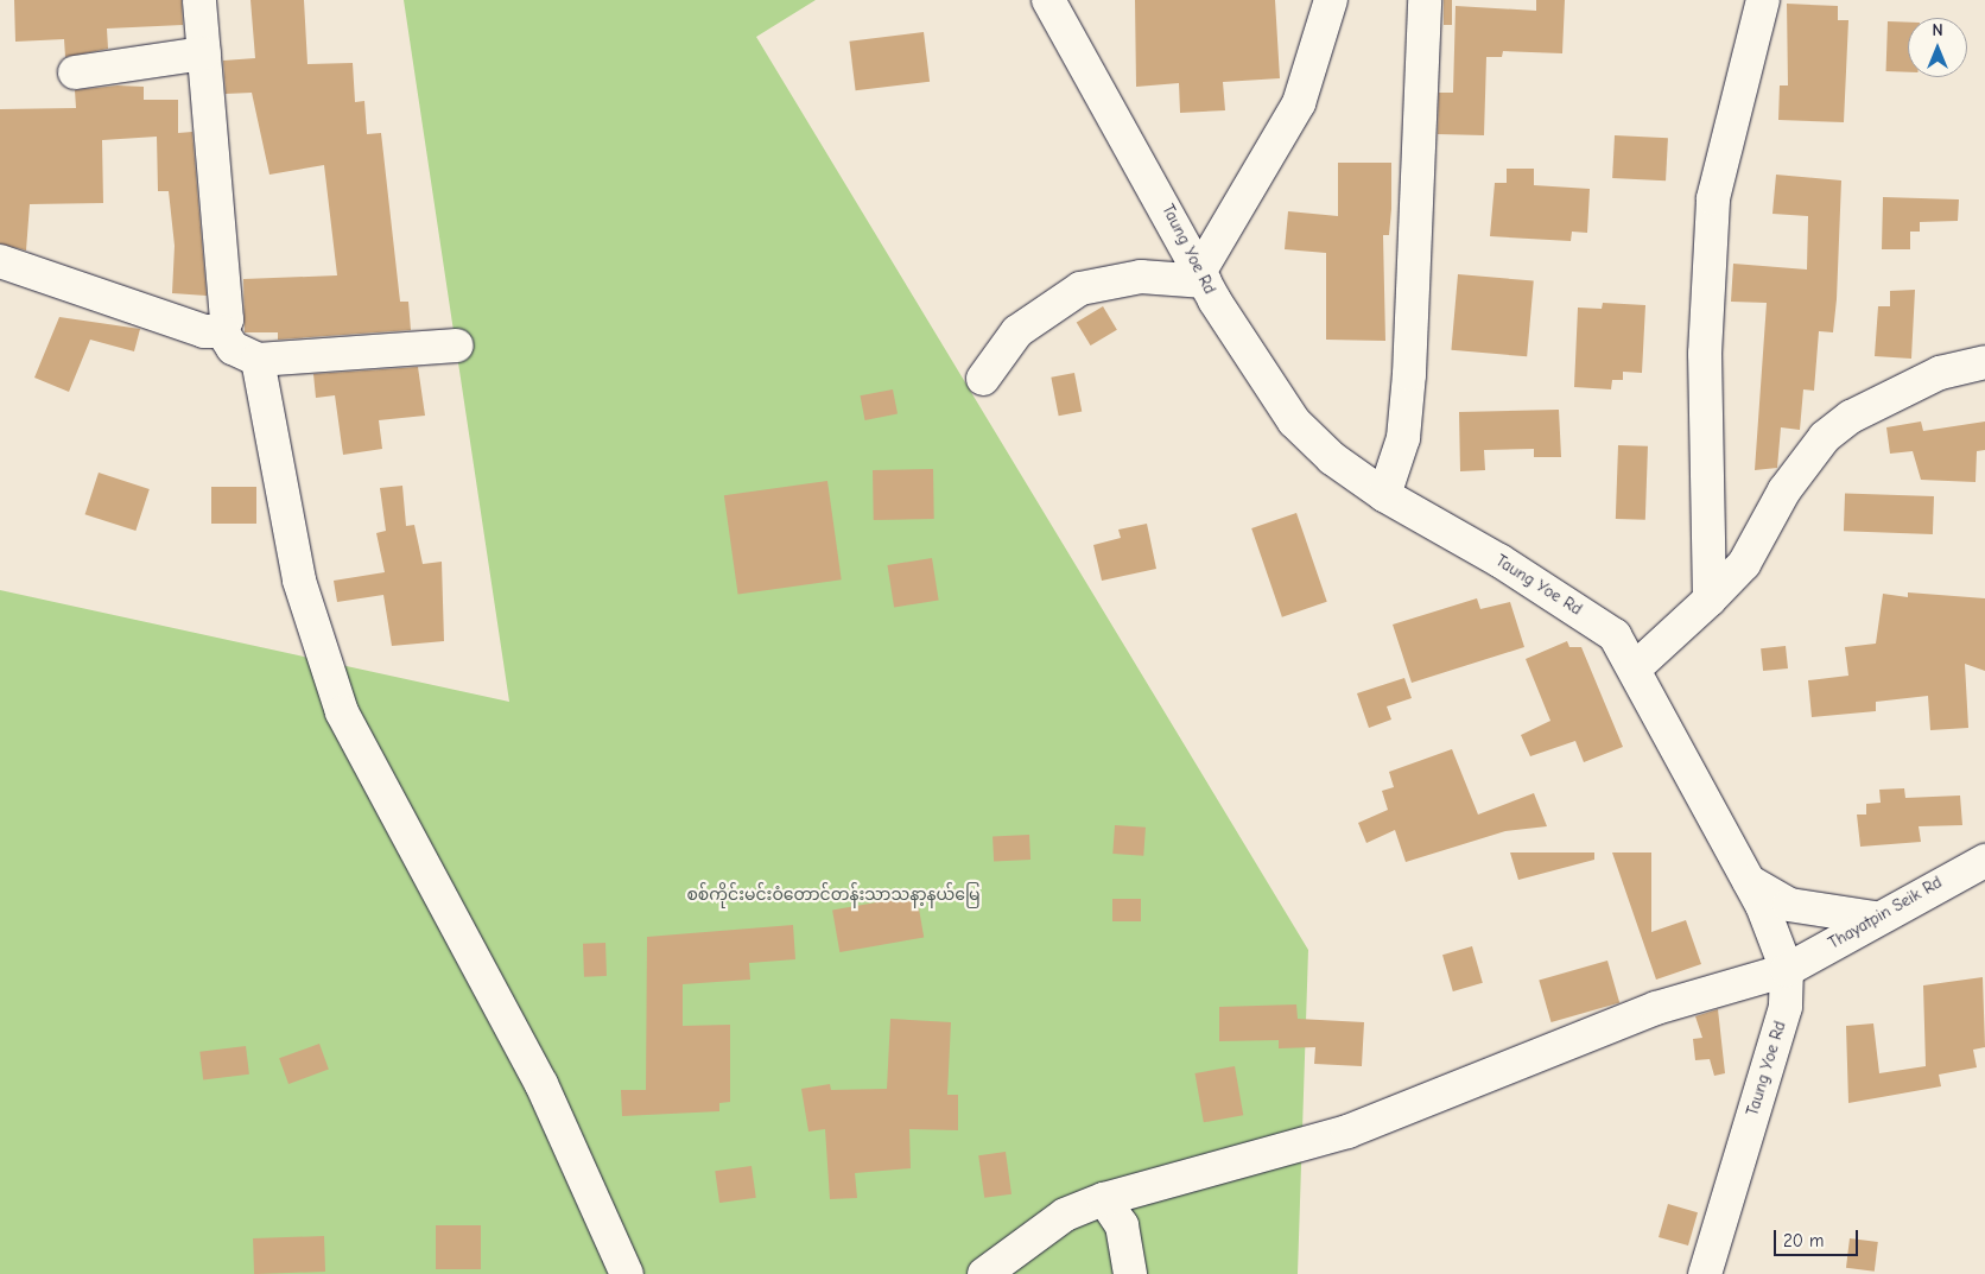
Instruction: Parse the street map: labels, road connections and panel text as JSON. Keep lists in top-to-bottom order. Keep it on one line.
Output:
{"streets":{"street":["Taung Yoe Rd","Thayatpin Seik Rd"]},"crossings":[["Taung Yoe Rd","Thayatpin Seik Rd"]],"parks":["စစ်ကိုင်းမင်းဝံတောင်တန်းသာသနာ့နယ်မြေ"],"scale_bar":"20 m","north":"top"}
